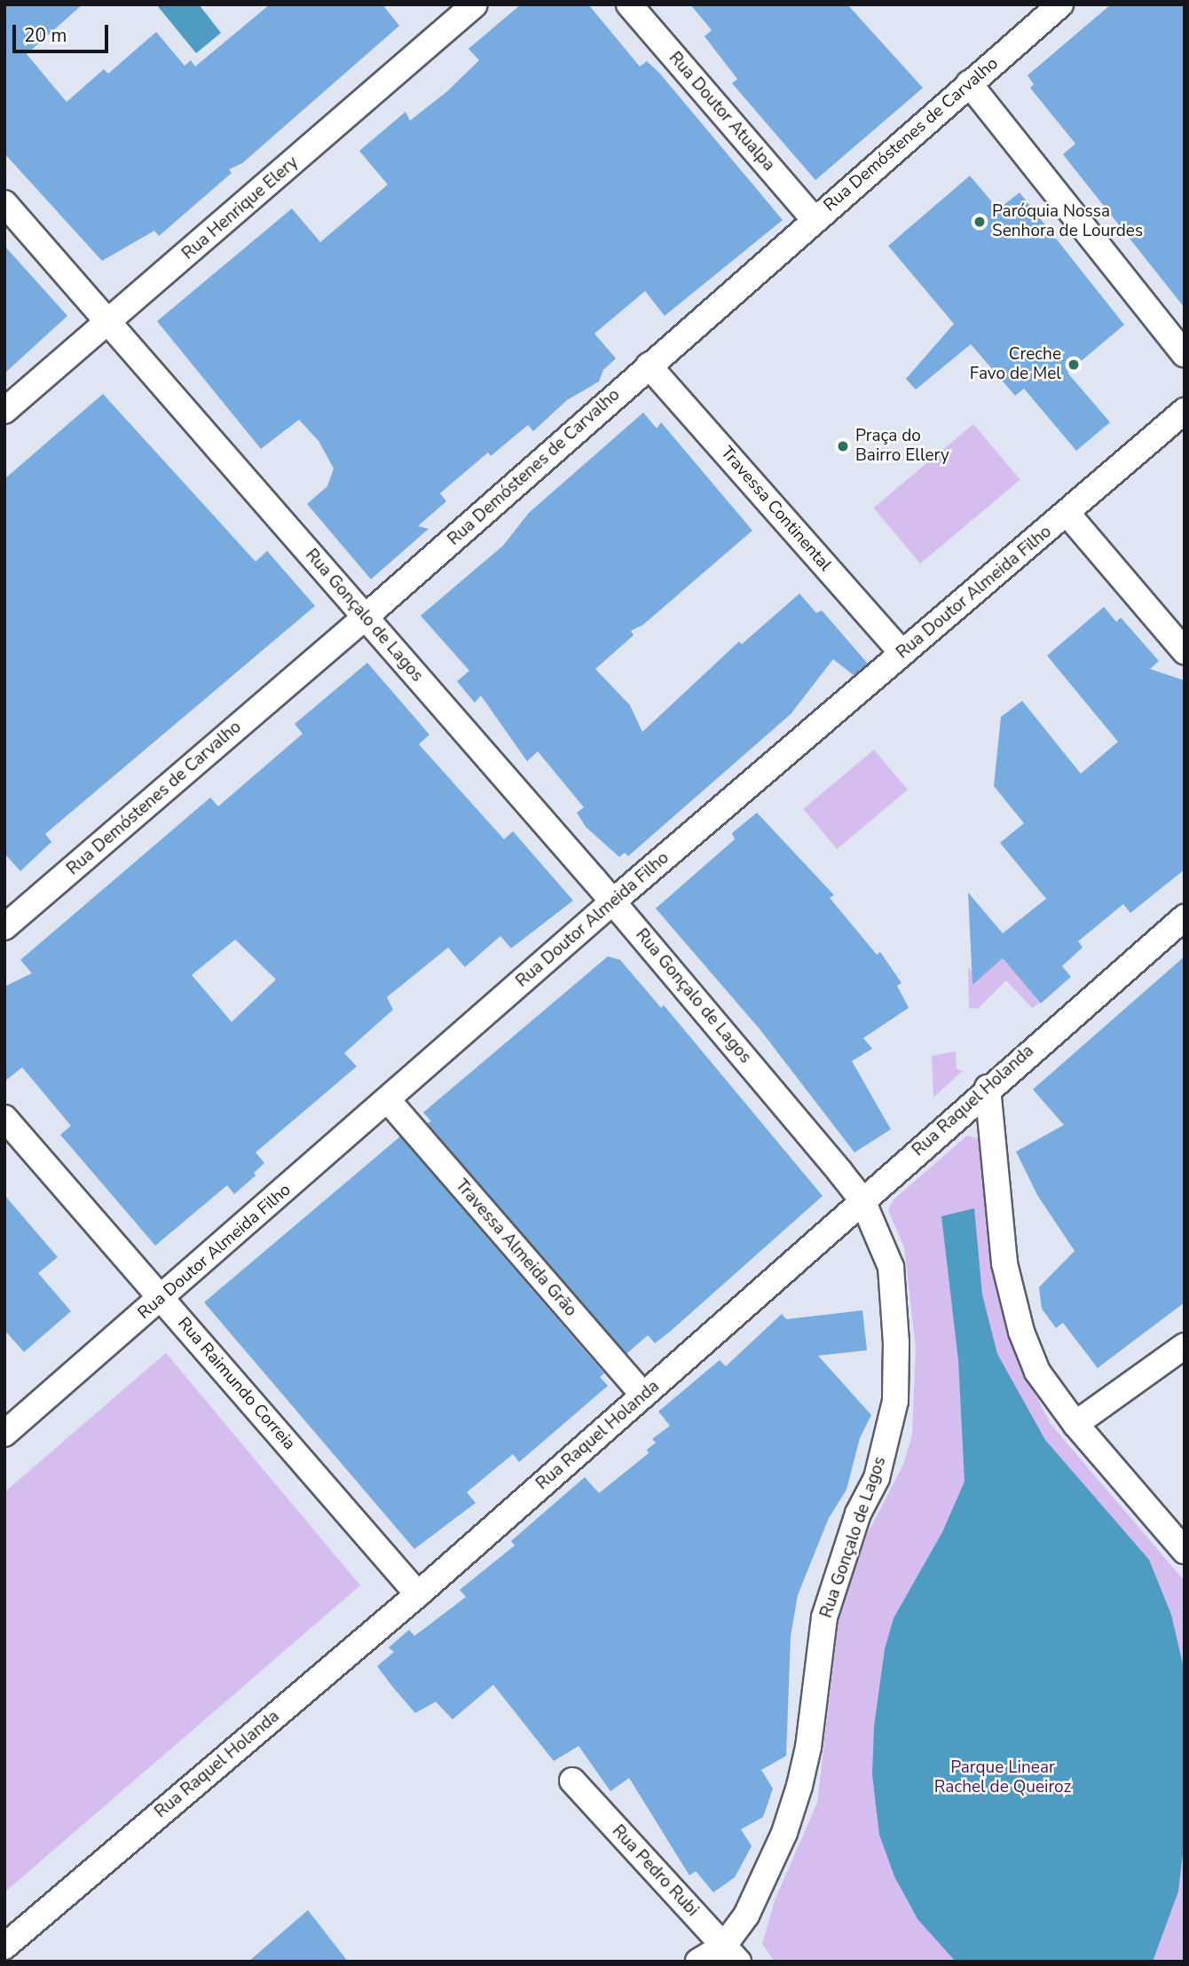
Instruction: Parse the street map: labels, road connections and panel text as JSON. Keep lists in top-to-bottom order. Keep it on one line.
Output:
{"streets":{"street":["Rua Doutor Atualpa","Rua Demóstenes de Carvalho","Rua Henrique Elery","Travessa Continental","Rua Doutor Almeida Filho","Rua Gonçalo de Lagos","Rua Raquel Holanda","Travessa Almeida Grão","Rua Raimundo Correia","Rua Pedro Rubi"]},"crossings":[["Rua Doutor Atualpa","Rua Demóstenes de Carvalho"],["Rua Demóstenes de Carvalho","Travessa Continental"],["Rua Demóstenes de Carvalho","Rua Gonçalo de Lagos"],["Rua Henrique Elery","Rua Gonçalo de Lagos"],["Travessa Continental","Rua Doutor Almeida Filho"],["Rua Doutor Almeida Filho","Rua Gonçalo de Lagos"],["Rua Doutor Almeida Filho","Travessa Almeida Grão"],["Rua Doutor Almeida Filho","Rua Raimundo Correia"],["Rua Gonçalo de Lagos","Rua Raquel Holanda"],["Rua Gonçalo de Lagos","Rua Pedro Rubi"],["Rua Raquel Holanda","Travessa Almeida Grão"],["Rua Raquel Holanda","Rua Raimundo Correia"]],"parks":["Parque Linear Rachel de Queiroz"],"places":["Paróquia Nossa Senhora de Lourdes","Creche Favo de Mel","Praça do Bairro Ellery"],"scale_bar":"20 m"}
